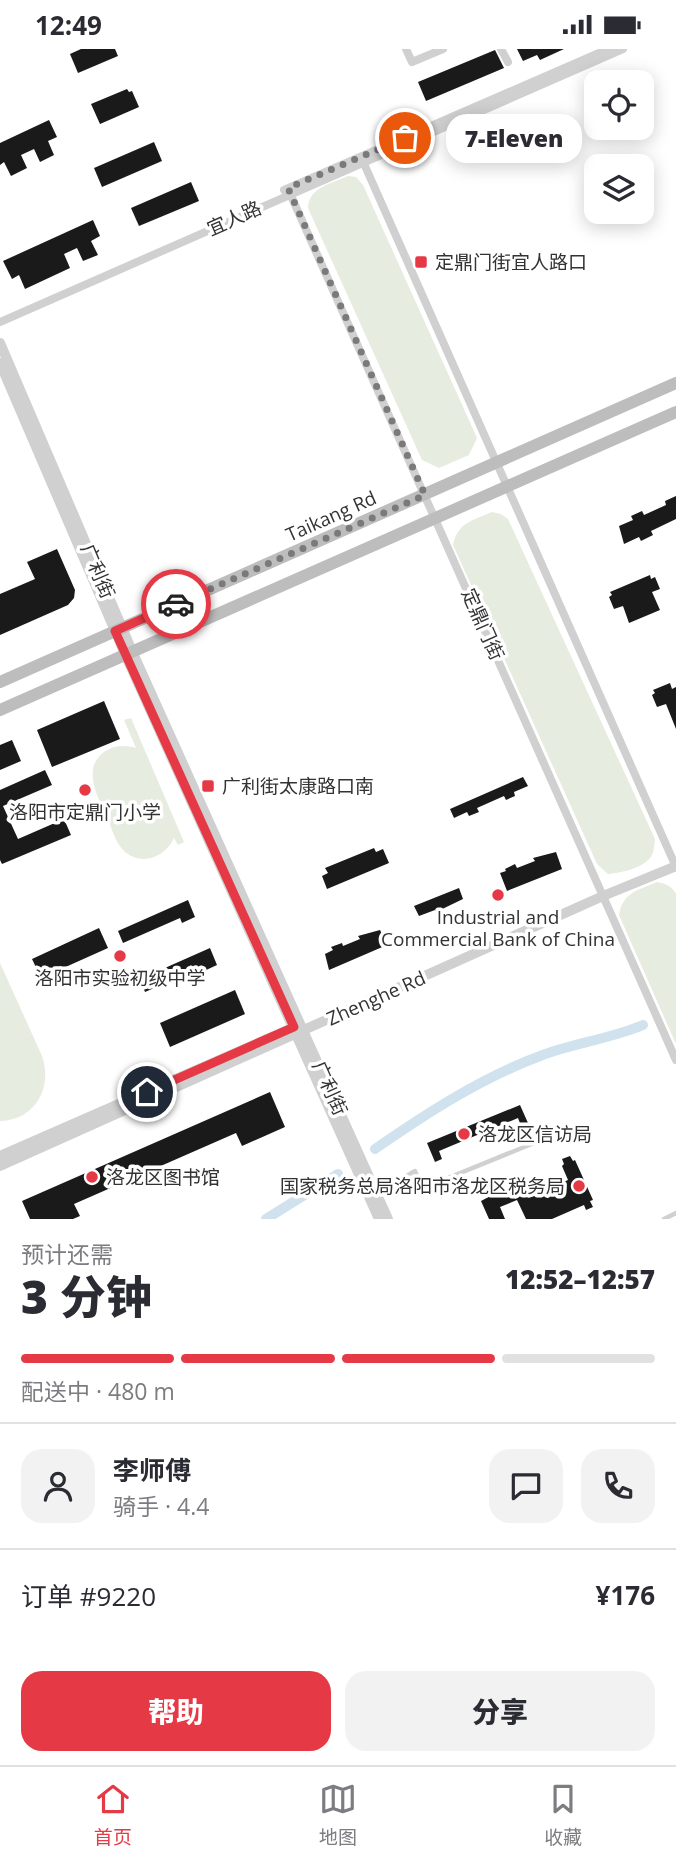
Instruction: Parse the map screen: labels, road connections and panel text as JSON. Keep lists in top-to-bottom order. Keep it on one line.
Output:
{"streets":{"main road":["Taikang Rd"],"street":["宜人路","广利街","定鼎门街","Zhenghe Rd"]},"crossings":[["宜人路","定鼎门街"],["Taikang Rd","广利街"],["Taikang Rd","定鼎门街"],["广利街","Zhenghe Rd"],["定鼎门街","Zhenghe Rd"]],"places":{"other":["7-Eleven","洛阳市定鼎门小学","Industrial and Commercial Bank of China","洛阳市实验初级中学","洛龙区信访局","洛龙区图书馆","国家税务总局洛阳市洛龙区税务局"],"transit":["定鼎门街宜人路口","广利街太康路口南"]},"page":{"status":"12:49","bubble":"7-Eleven","heading":["3 分钟","预计还需","12:52–12:57"],"panel":["李师傅","骑手 · 4.4","订单 #9220","¥176"],"bar":"配送中 · 480 m","buttons":["帮助","分享"],"tabs":["首页","地图","收藏"]}}
